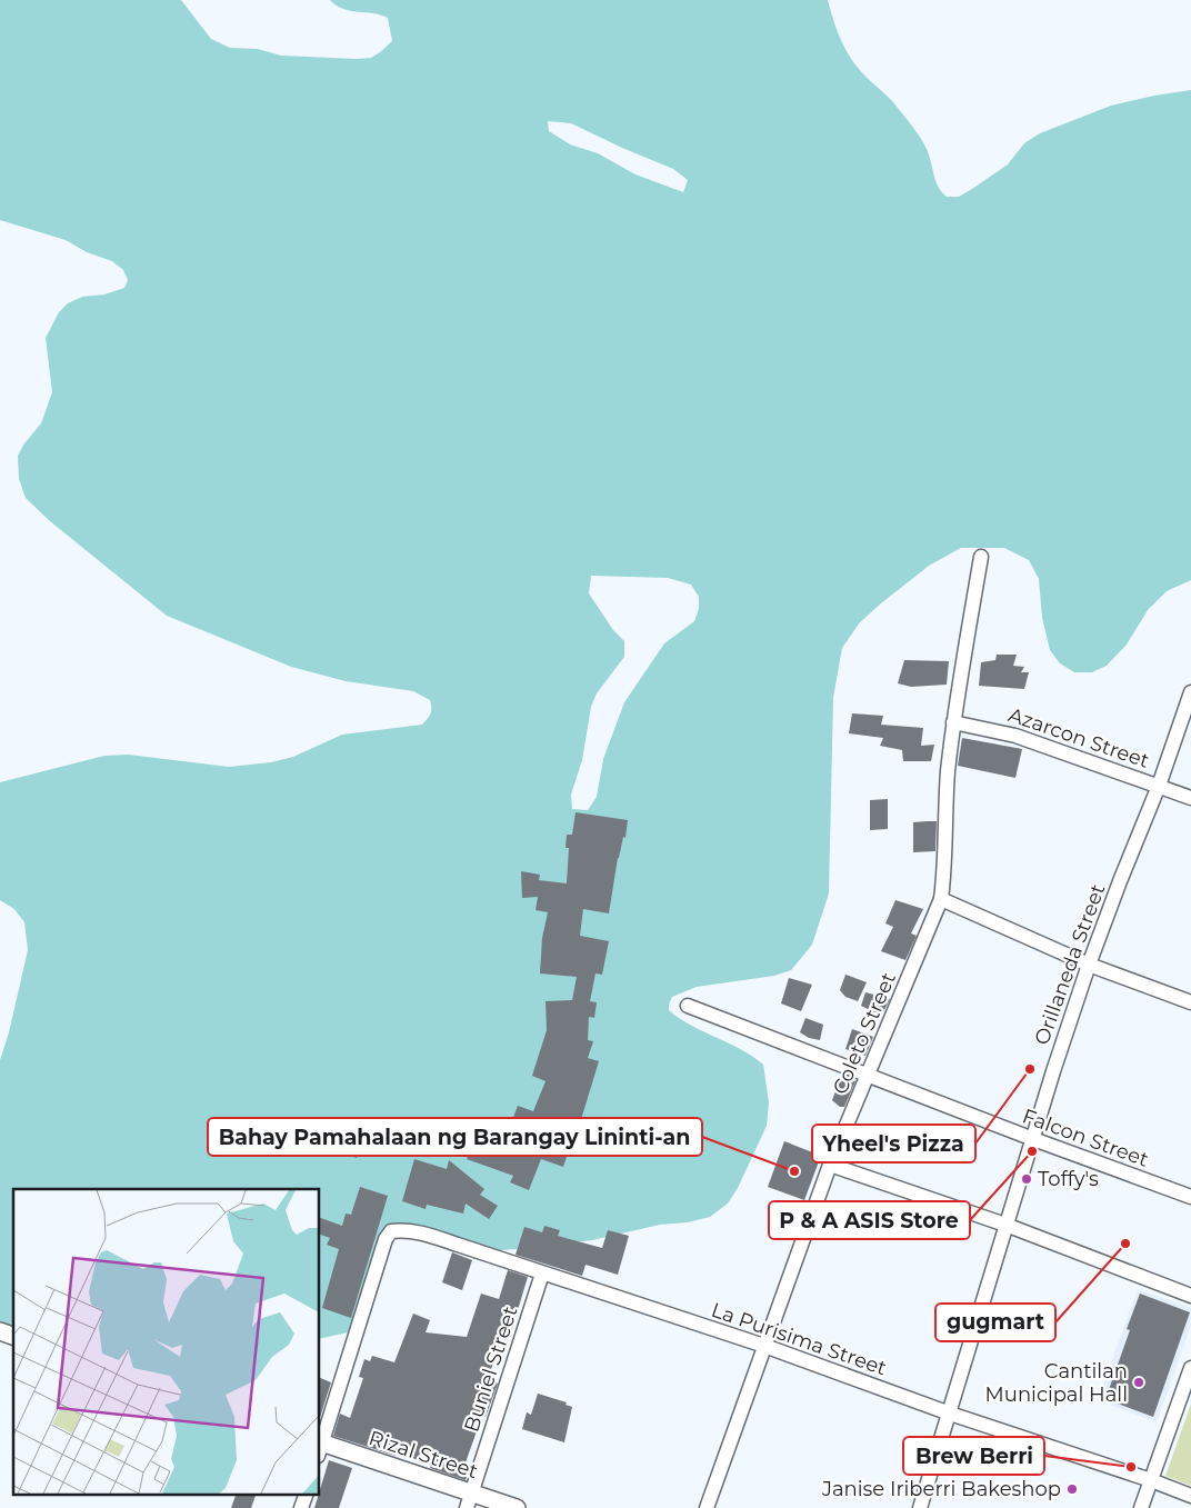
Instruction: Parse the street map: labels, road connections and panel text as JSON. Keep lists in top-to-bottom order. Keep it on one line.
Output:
{"streets":{"street":["Azarcon Street","Orillaneda Street","Coleto Street","Falcon Street","La Purisima Street","Buniel Street","Rizal Street"]},"crossings":[["Azarcon Street","Orillaneda Street"],["Azarcon Street","Coleto Street"],["Orillaneda Street","Falcon Street"],["Orillaneda Street","La Purisima Street"],["Coleto Street","Falcon Street"],["Coleto Street","La Purisima Street"],["La Purisima Street","Buniel Street"],["La Purisima Street","Rizal Street"],["Buniel Street","Rizal Street"]],"places":["Yheel's Pizza","P & A ASIS Store","Bahay Pamahalaan ng Barangay Lininti-an","Toffy's","gugmart","Cantilan Municipal Hall","Brew Berri","Janise Iriberri Bakeshop"]}
